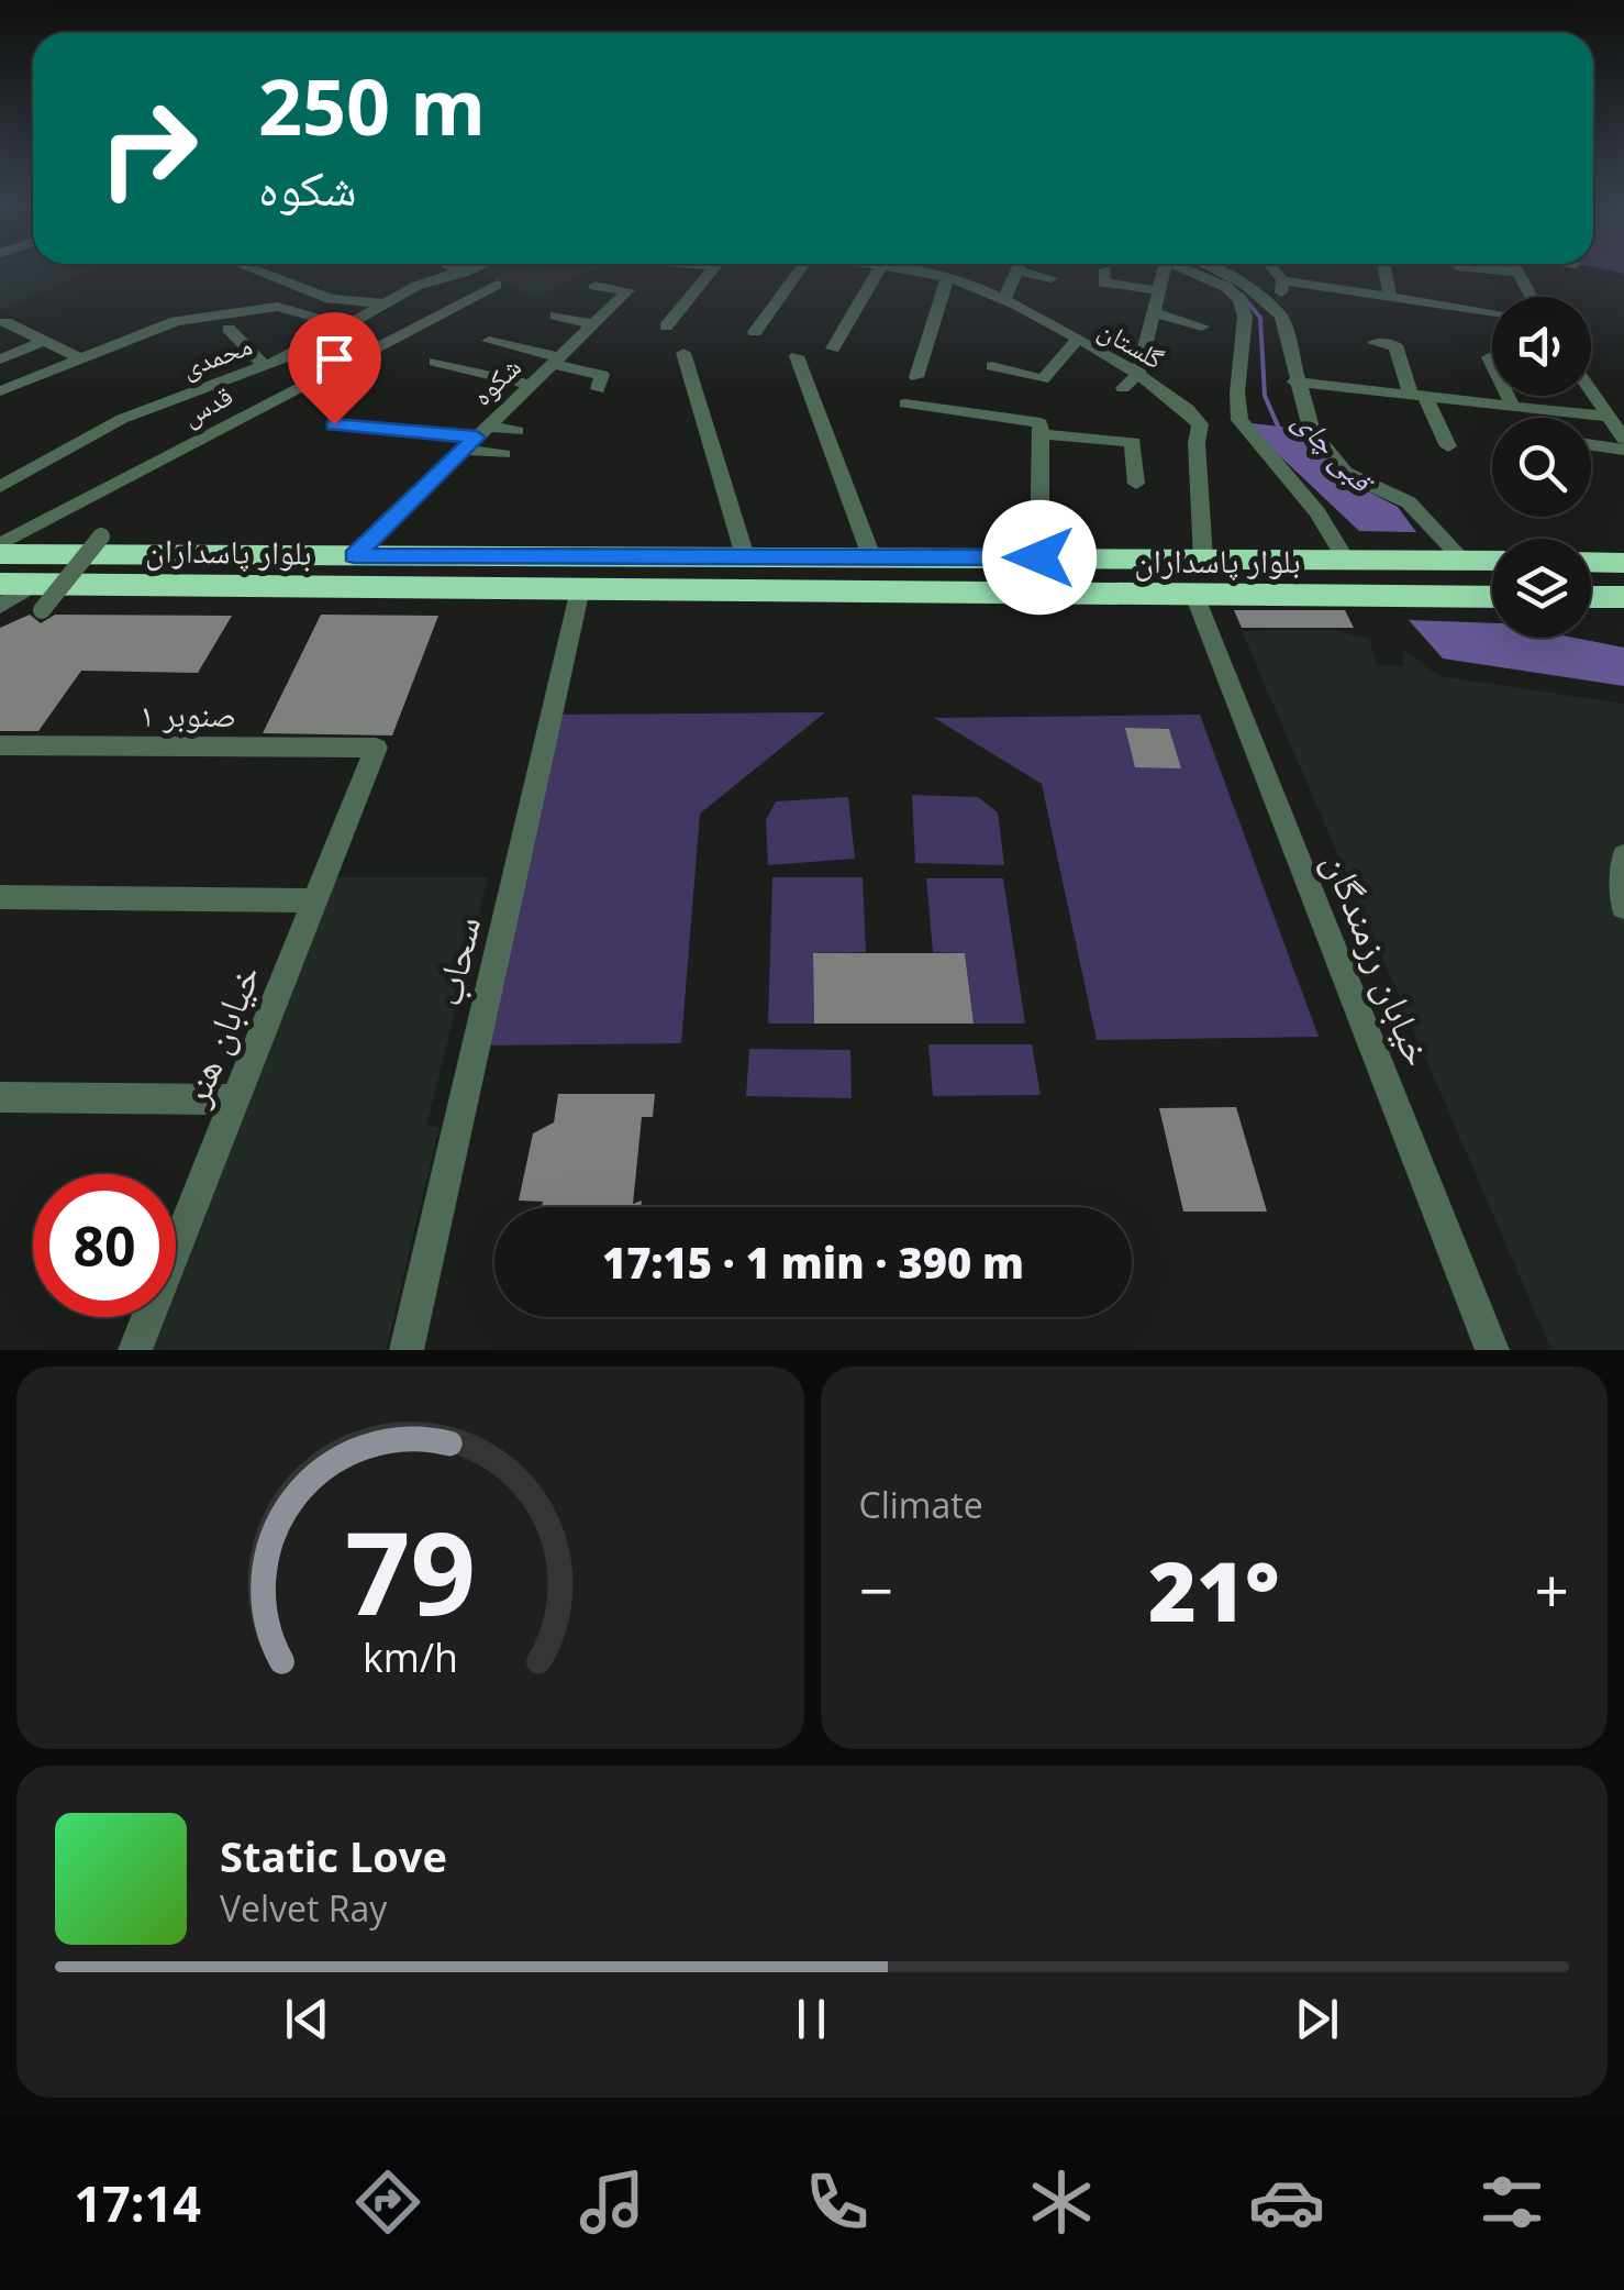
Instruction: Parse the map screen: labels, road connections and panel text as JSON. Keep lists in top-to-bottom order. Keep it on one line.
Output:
{"streets":{"highway":["بلوار پاسداران"],"street":["گلستان","محمدی","شکوه","قدس","صنوبر ۱","خیابان رزمندگان","سحاب","خیابان هنر"]},"crossings":[["شکوه","بلوار پاسداران"],["بلوار پاسداران","خیابان رزمندگان"],["بلوار پاسداران","سحاب"],["صنوبر ۱","خیابان هنر"]],"water":["قبی چای"],"page":{"turn":["250 m","شکوه"],"limit":"80","trip":"17:15 · 1 min · 390 m","tile":"Climate","heat":["−","21°","+"],"song":["Static Love","Velvet Ray"],"tabs":"17:14","gauge":["79","km/h"]}}
